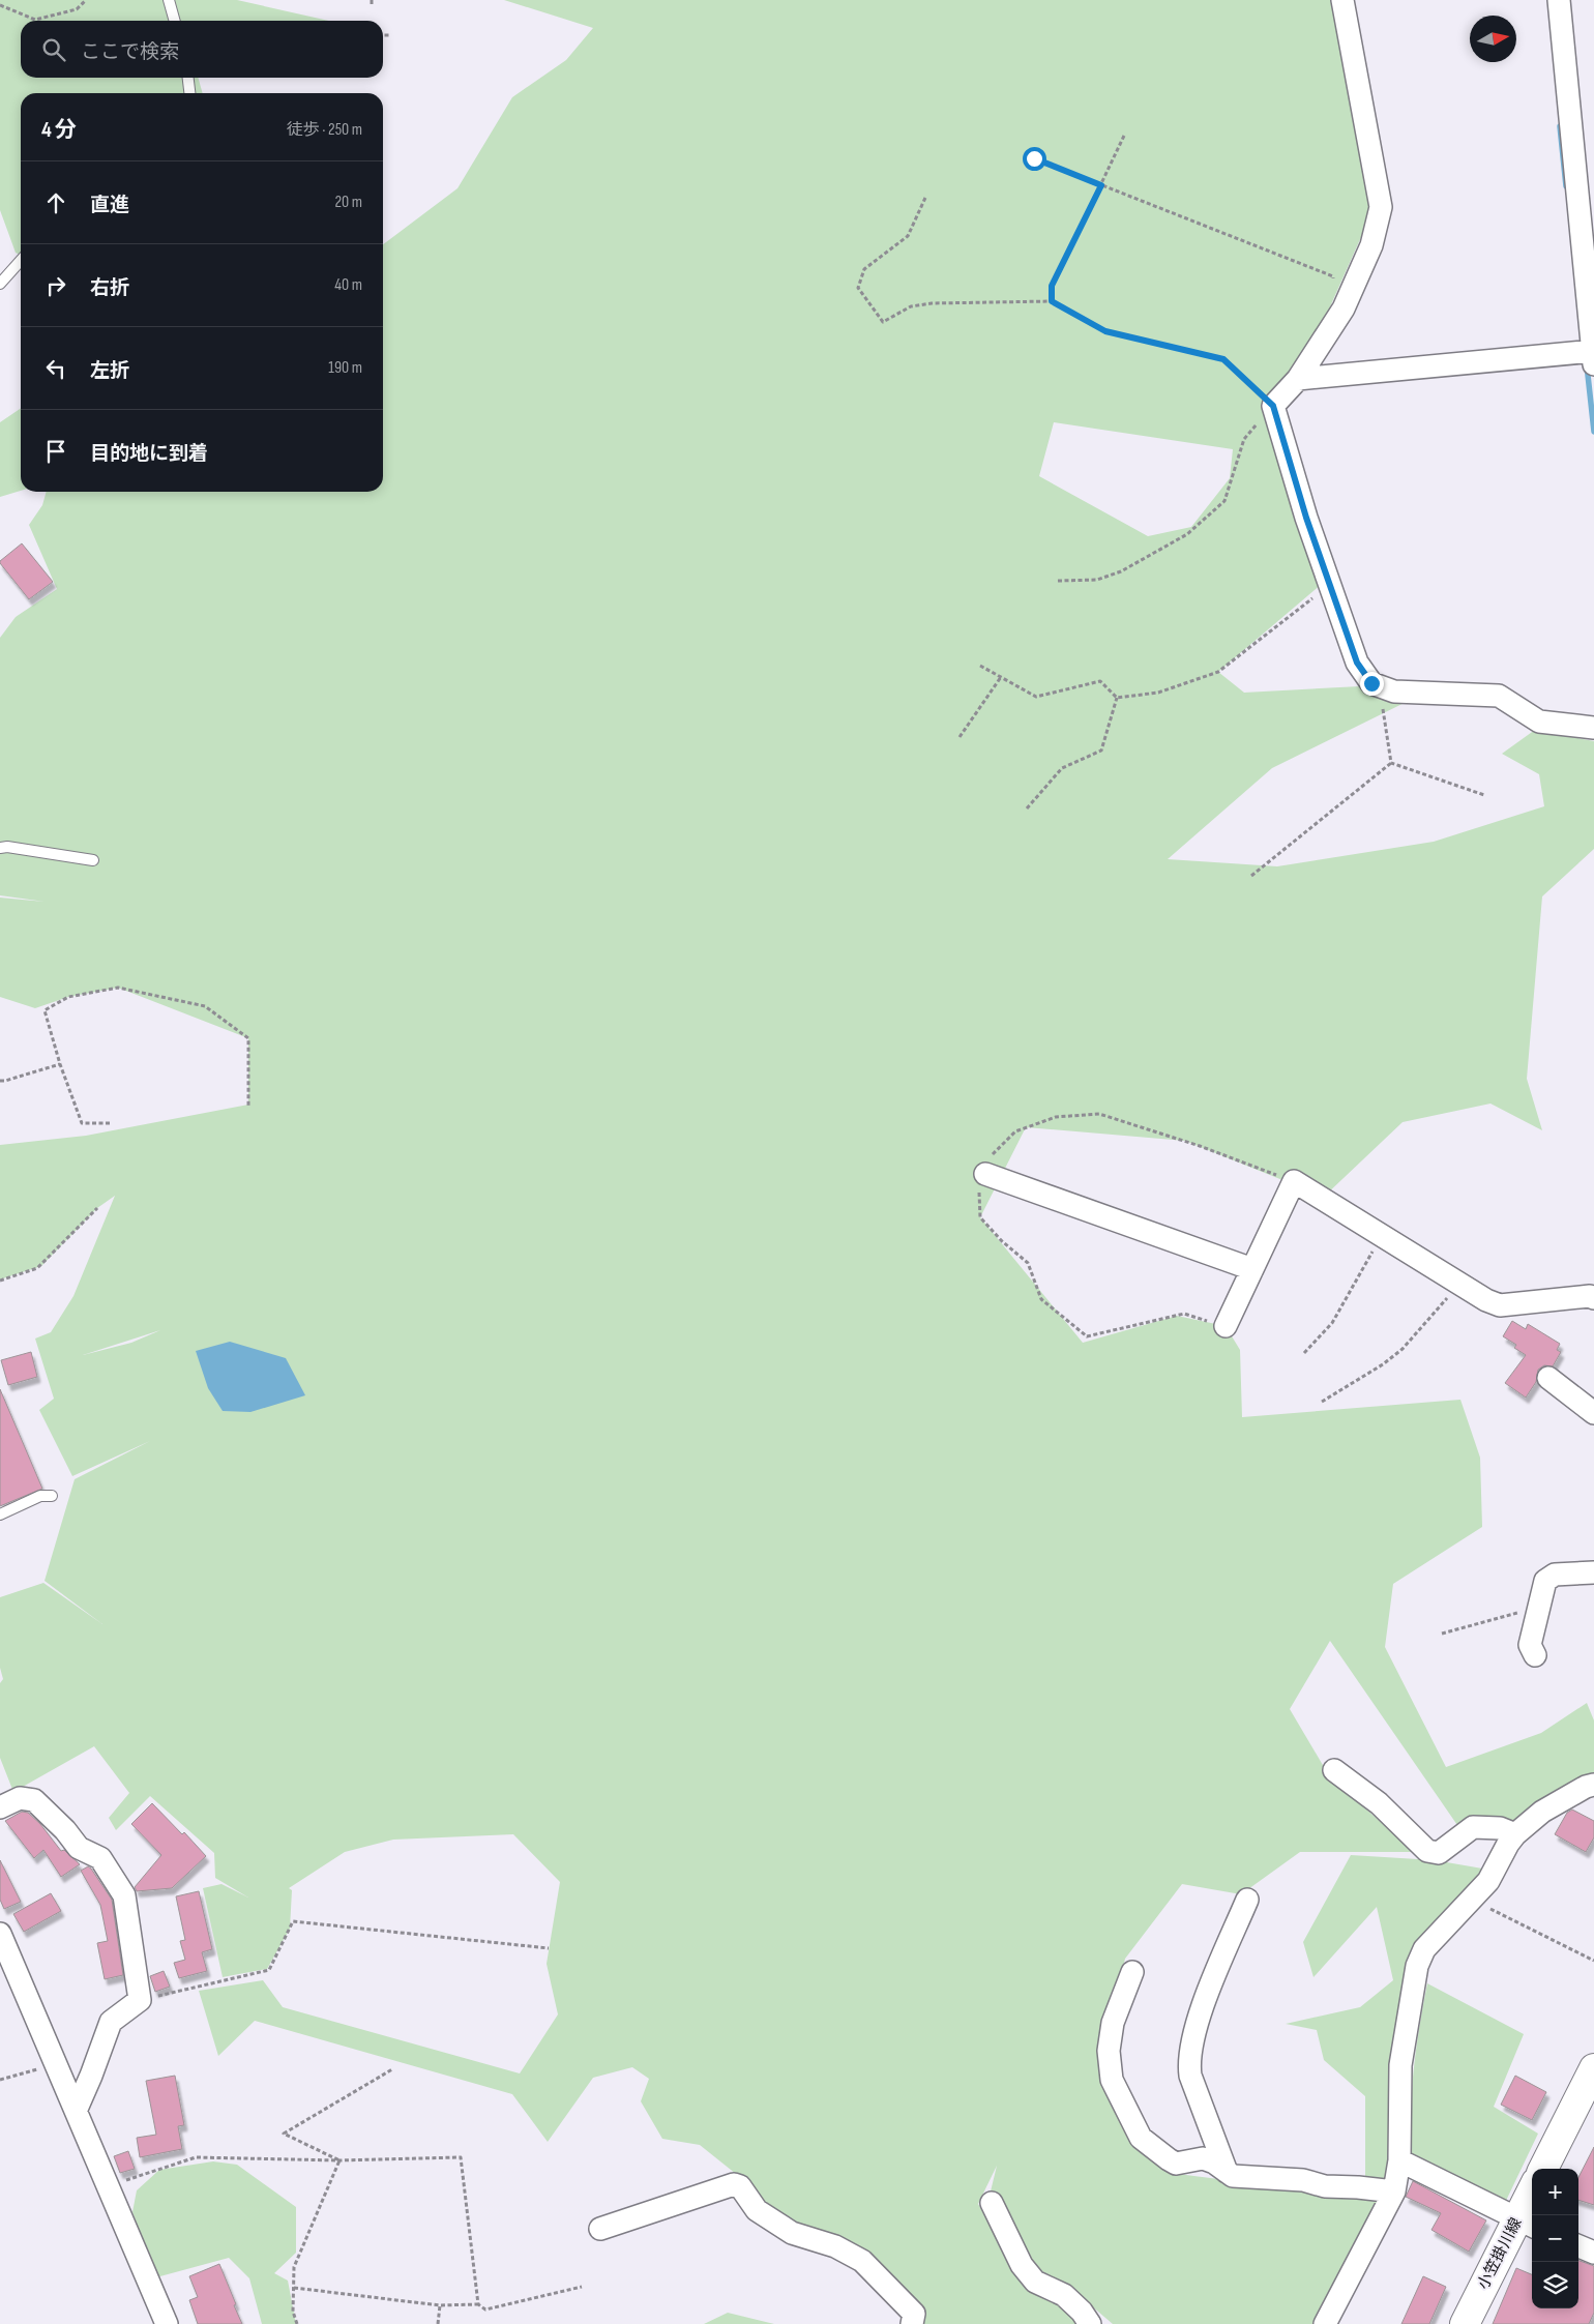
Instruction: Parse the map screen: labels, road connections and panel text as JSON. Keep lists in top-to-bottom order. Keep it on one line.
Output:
{"streets":{"main road":["小笠掛川線"]},"north":"right","page":{"search":"ここで検索","heading":["4 分","徒歩 · 250 m"],"list":[["直進","20 m"],["右折","40 m"],["左折","190 m"],"目的地に到着"],"map_buttons":["+","−"]}}
